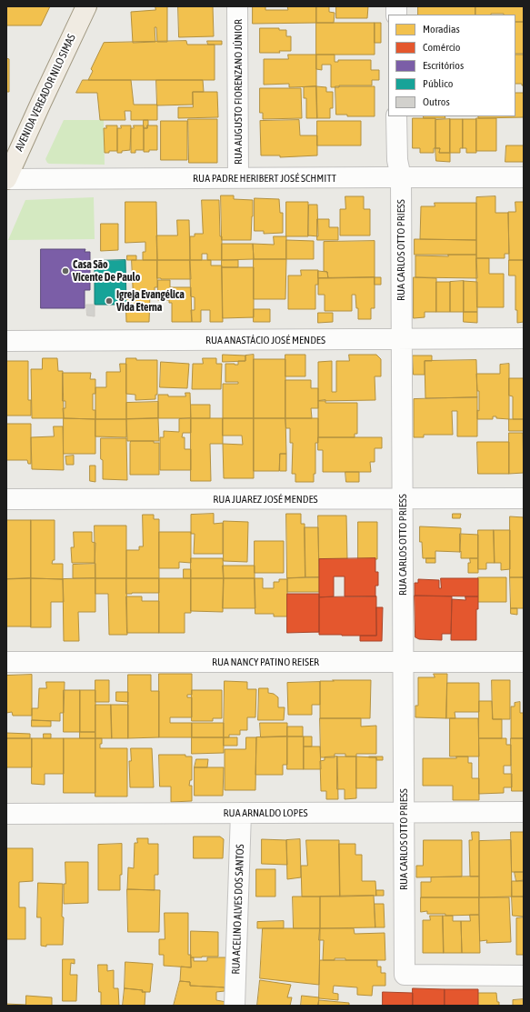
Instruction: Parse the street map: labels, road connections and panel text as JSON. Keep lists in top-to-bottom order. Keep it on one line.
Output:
{"streets":{"main road":["AVENIDA VEREADOR NILO SIMAS"],"street":["RUA AUGUSTO FIORENZANO JÚNIOR","RUA PADRE HERIBERT JOSÉ SCHMITT","RUA CARLOS OTTO PRIESS","RUA ANASTÁCIO JOSÉ MENDES","RUA JUAREZ JOSÉ MENDES","RUA NANCY PATINO REISER","RUA ARNALDO LOPES","RUA ACELINO ALVES DOS SANTOS"]},"crossings":[["RUA AUGUSTO FIORENZANO JÚNIOR","RUA PADRE HERIBERT JOSÉ SCHMITT"],["AVENIDA VEREADOR NILO SIMAS","RUA PADRE HERIBERT JOSÉ SCHMITT"],["RUA PADRE HERIBERT JOSÉ SCHMITT","RUA CARLOS OTTO PRIESS"],["RUA CARLOS OTTO PRIESS","RUA ANASTÁCIO JOSÉ MENDES"],["RUA CARLOS OTTO PRIESS","RUA JUAREZ JOSÉ MENDES"],["RUA CARLOS OTTO PRIESS","RUA NANCY PATINO REISER"],["RUA CARLOS OTTO PRIESS","RUA ARNALDO LOPES"],["RUA ARNALDO LOPES","RUA ACELINO ALVES DOS SANTOS"]],"places":["Casa São Vicente De Paulo","Igreja Evangélica Vida Eterna"],"legend":["Moradias","Comércio","Escritórios","Público","Outros"]}
